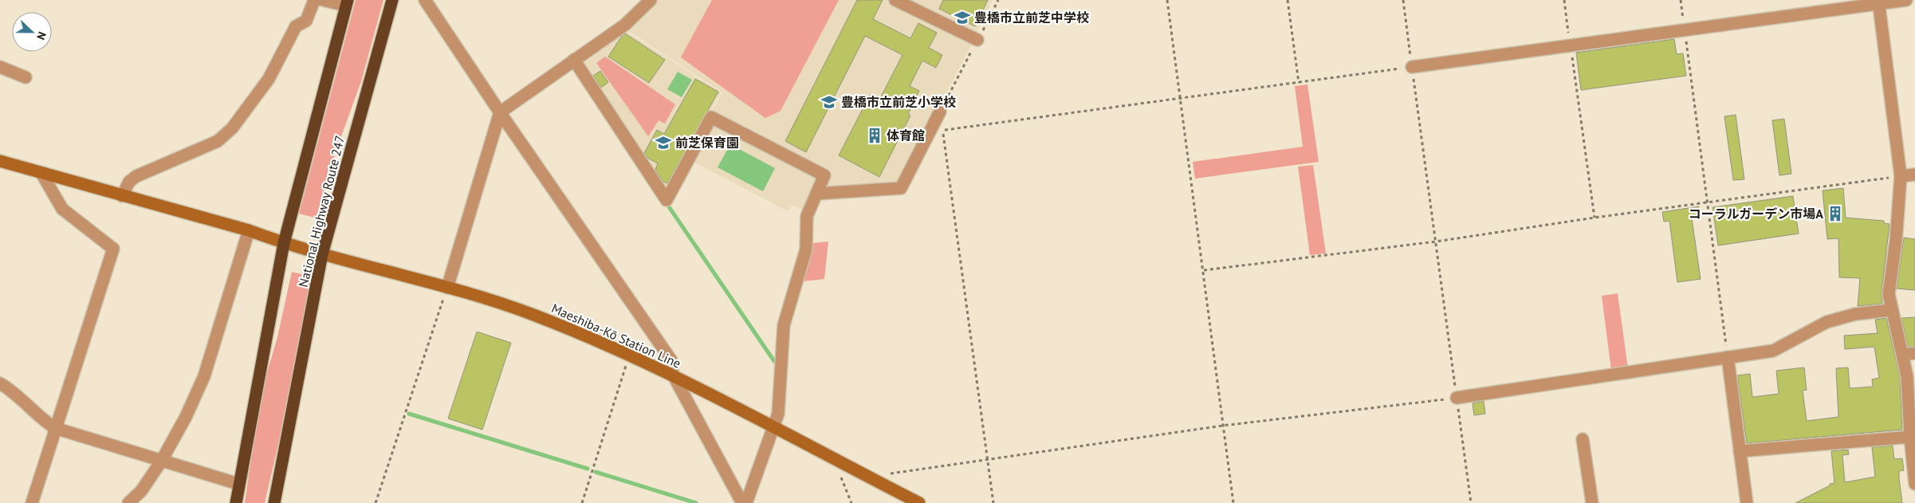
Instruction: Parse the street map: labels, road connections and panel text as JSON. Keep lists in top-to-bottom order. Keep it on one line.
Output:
{"streets":{"highway":["National Highway Route 247"],"main road":["Maeshiba-Kō Station Line"]},"crossings":[["National Highway Route 247","Maeshiba-Kō Station Line"]],"places":{"school or university":["豊橋市立前芝中学校","豊橋市立前芝小学校","前芝保育園"],"building":["体育館","コーラルガーデン市場A"]},"north":"right"}
